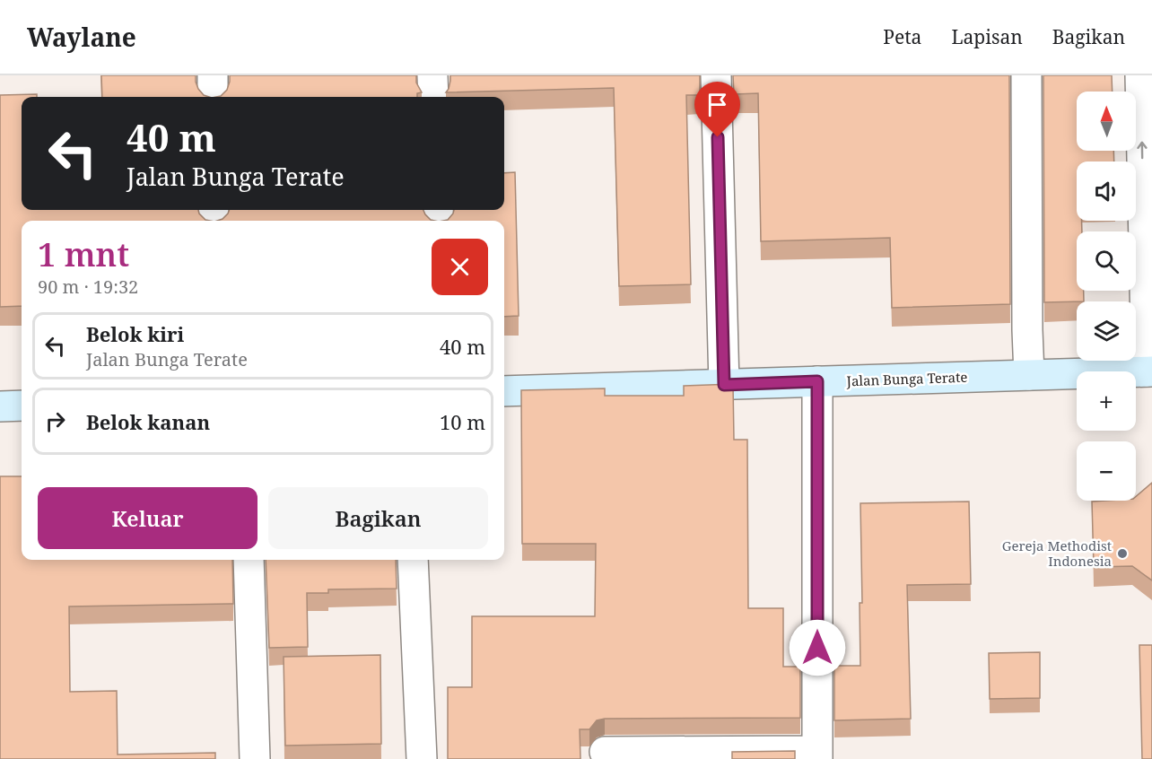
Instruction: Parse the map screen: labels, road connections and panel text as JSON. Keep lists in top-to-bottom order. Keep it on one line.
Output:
{"streets":{"street":["Jalan Bunga Terate"]},"places":["Gereja Methodist Indonesia"],"north":"top","page":{"header":"Waylane","nav":["Peta","Lapisan","Bagikan"],"map_buttons":["+","−"],"turn":["40 m","Jalan Bunga Terate"],"heading":["1 mnt","90 m · 19:32"],"list":[{"name":"Belok kiri","note":"Jalan Bunga Terate","value":"40 m"},{"name":"Belok kanan","value":"10 m"}],"buttons":["Keluar","Bagikan"]}}
